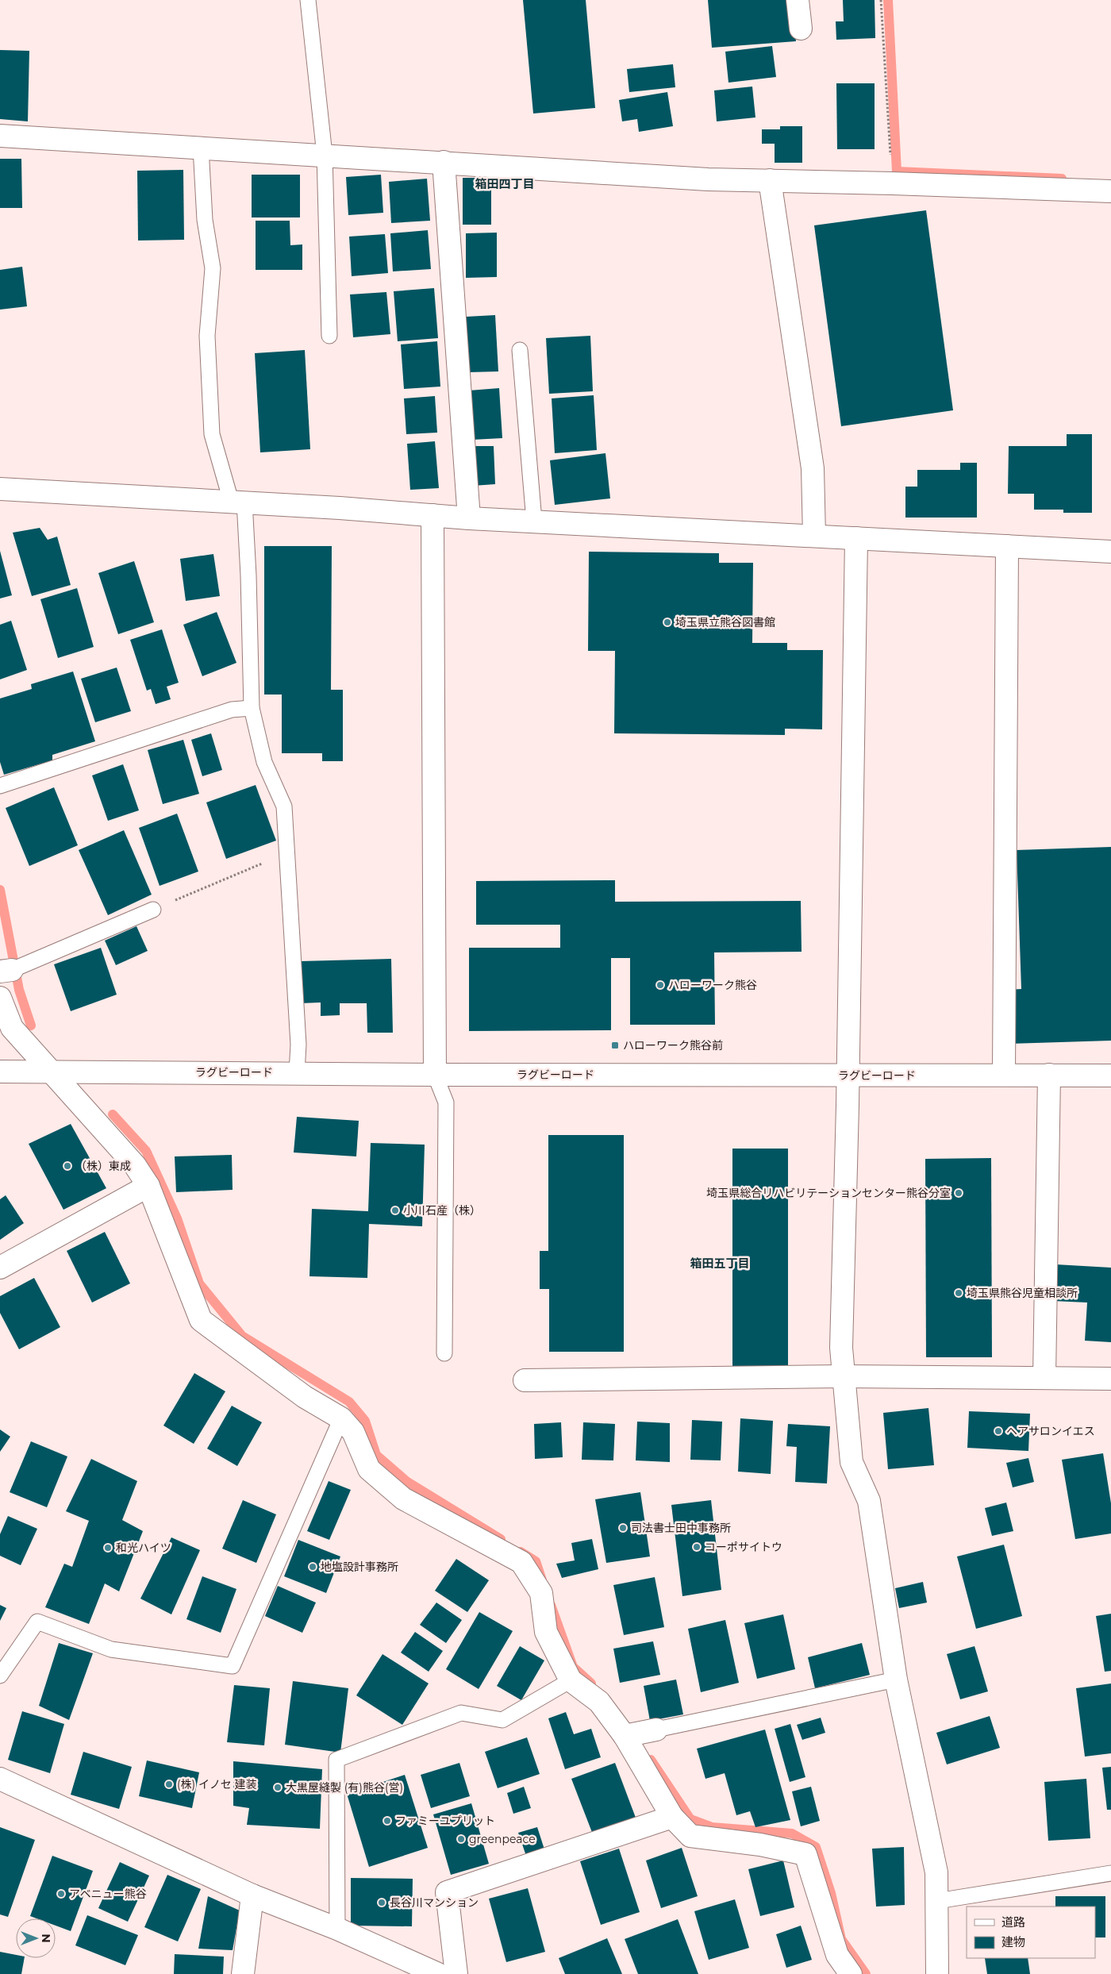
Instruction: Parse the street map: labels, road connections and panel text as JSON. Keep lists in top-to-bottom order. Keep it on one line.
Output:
{"streets":{"street":["ラグビーロード"]},"districts":["箱田四丁目","箱田五丁目"],"places":{"other":["埼玉県立熊谷図書館","ハローワーク熊谷","（株）東成","埼玉県総合リハビリテーションセンター熊谷分室","小川石産（株）","埼玉県熊谷児童相談所","ヘアサロンイエス","司法書士田中事務所","コーポサイトウ","和光ハイツ","地塩設計事務所","(株) イノセ 建装","大黒屋縫製 (有)熊谷(営)","ファミーユプリット","greenpeace","アベニュー熊谷","長谷川マンション"],"transit":["ハローワーク熊谷前"]},"legend":["道路","建物"],"north":"right"}
